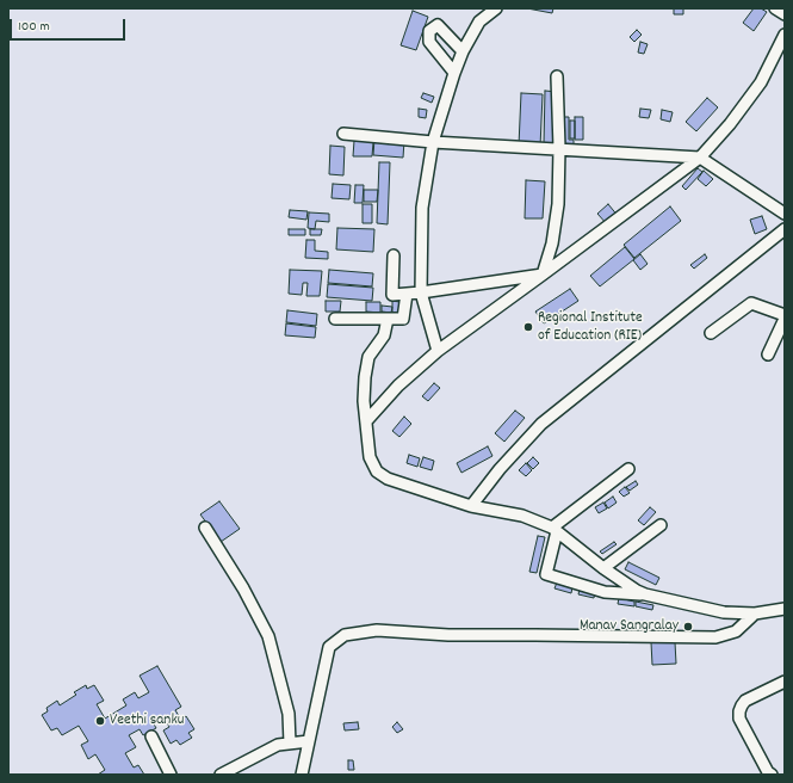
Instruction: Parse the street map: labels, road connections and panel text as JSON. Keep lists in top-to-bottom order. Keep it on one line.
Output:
{"places":["Regional Institute of Education (RIE)","Manav Sangralay","Veethi sanku"],"scale_bar":"100 m"}
